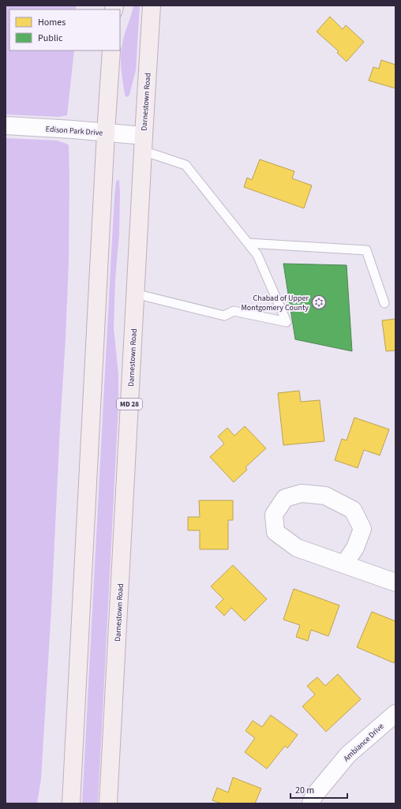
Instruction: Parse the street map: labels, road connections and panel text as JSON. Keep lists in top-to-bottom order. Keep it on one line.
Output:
{"streets":{"main road":["Darnestown Road","MD 28"],"street":["Edison Park Drive","Ambiance Drive"]},"crossings":[["Darnestown Road","Edison Park Drive"]],"places":{"synagogue":["Chabad of Upper Montgomery County"]},"legend":["Homes","Public"],"scale_bar":"20 m"}
